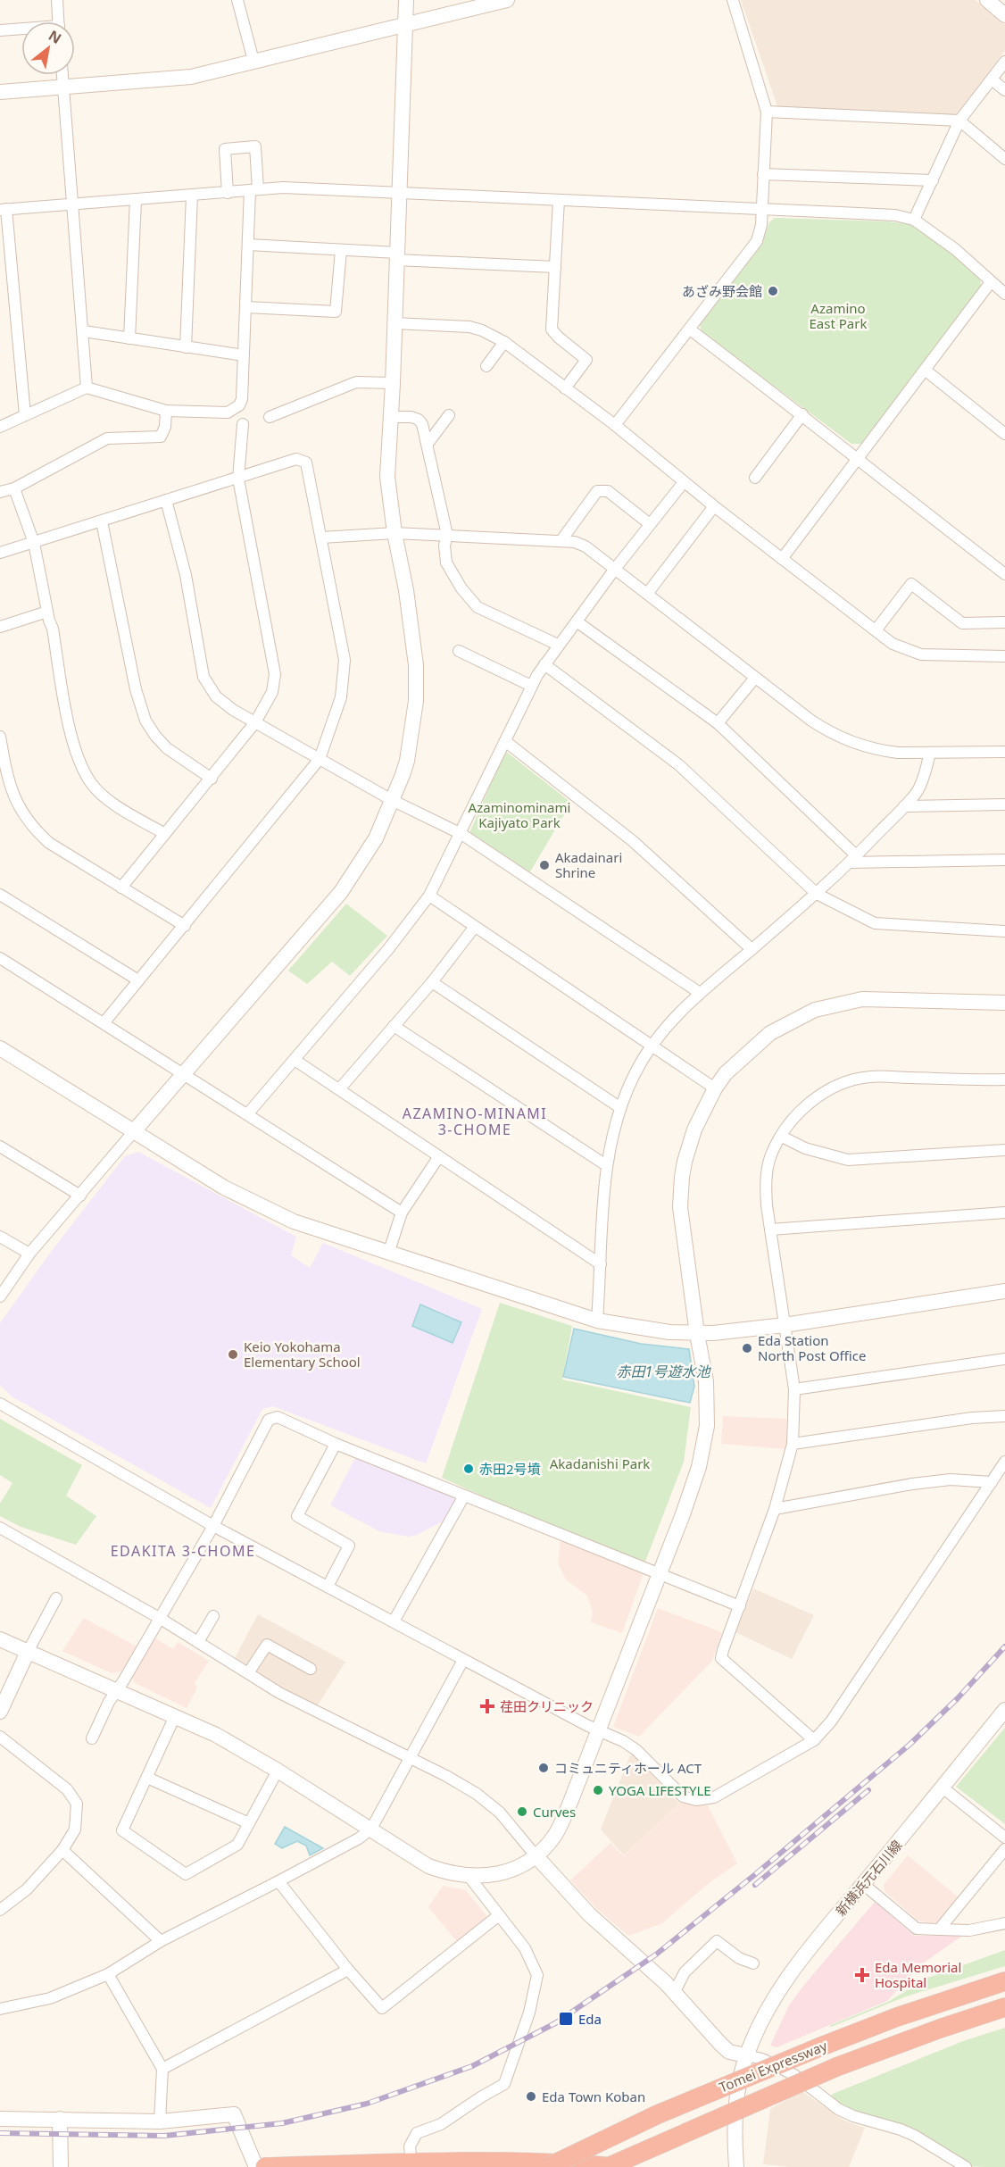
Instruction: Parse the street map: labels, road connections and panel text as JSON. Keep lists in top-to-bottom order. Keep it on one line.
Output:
{"streets":{"highway":["Tomei Expressway"],"street":["新横浜元石川線"]},"districts":["AZAMINO-MINAMI 3-CHOME","EDAKITA 3-CHOME"],"water":["赤田1号遊水池"],"parks":["Azamino East Park","Azaminominami Kajiyato Park","Akadanishi Park"],"places":{"other":["あざみ野会館","Akadainari Shrine","Eda Station North Post Office","Keio Yokohama Elementary School","赤田2号墳","コミュニティホール ACT","YOGA LIFESTYLE","Curves","Eda Town Koban"],"health":["荏田クリニック","Eda Memorial Hospital"],"transit":["Eda"]},"north":"top right"}
